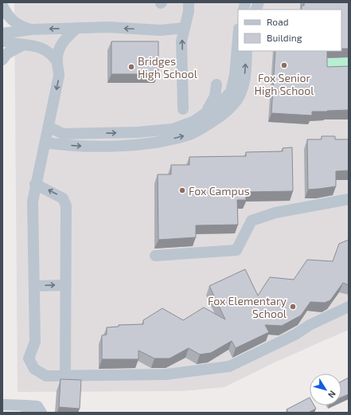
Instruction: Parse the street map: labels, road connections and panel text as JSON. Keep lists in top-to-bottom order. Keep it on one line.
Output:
{"places":["Fox Senior High School","Bridges High School","Fox Campus","Fox Elementary School"],"legend":["Road","Building"],"north":"bottom right"}
